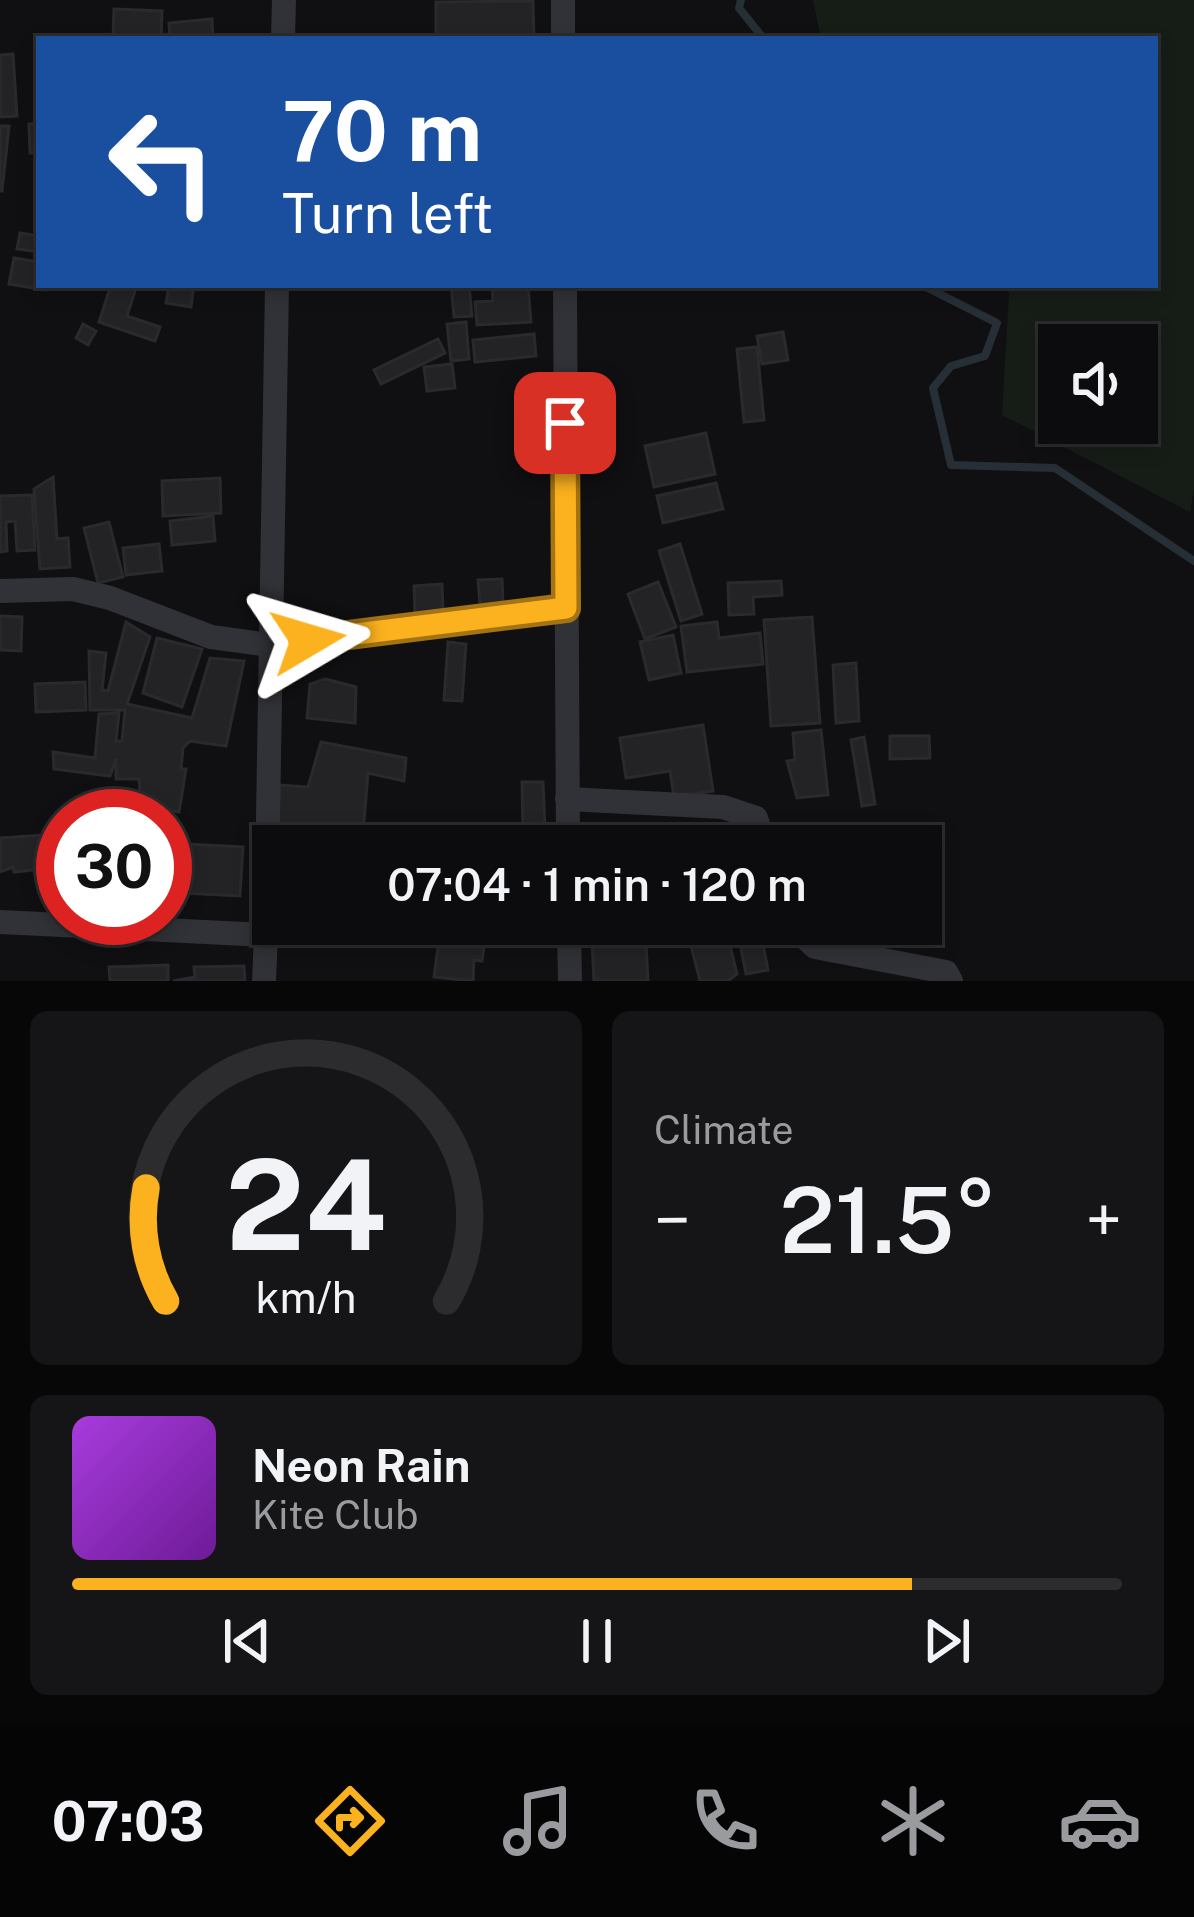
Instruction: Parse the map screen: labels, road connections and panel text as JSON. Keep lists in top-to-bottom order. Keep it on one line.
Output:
{"page":{"turn":["70 m","Turn left"],"limit":"30","trip":"07:04 · 1 min · 120 m","tile":"Climate","heat":["−","21.5°","+"],"song":["Neon Rain","Kite Club"],"tabs":"07:03","gauge":["24","km/h"]}}
